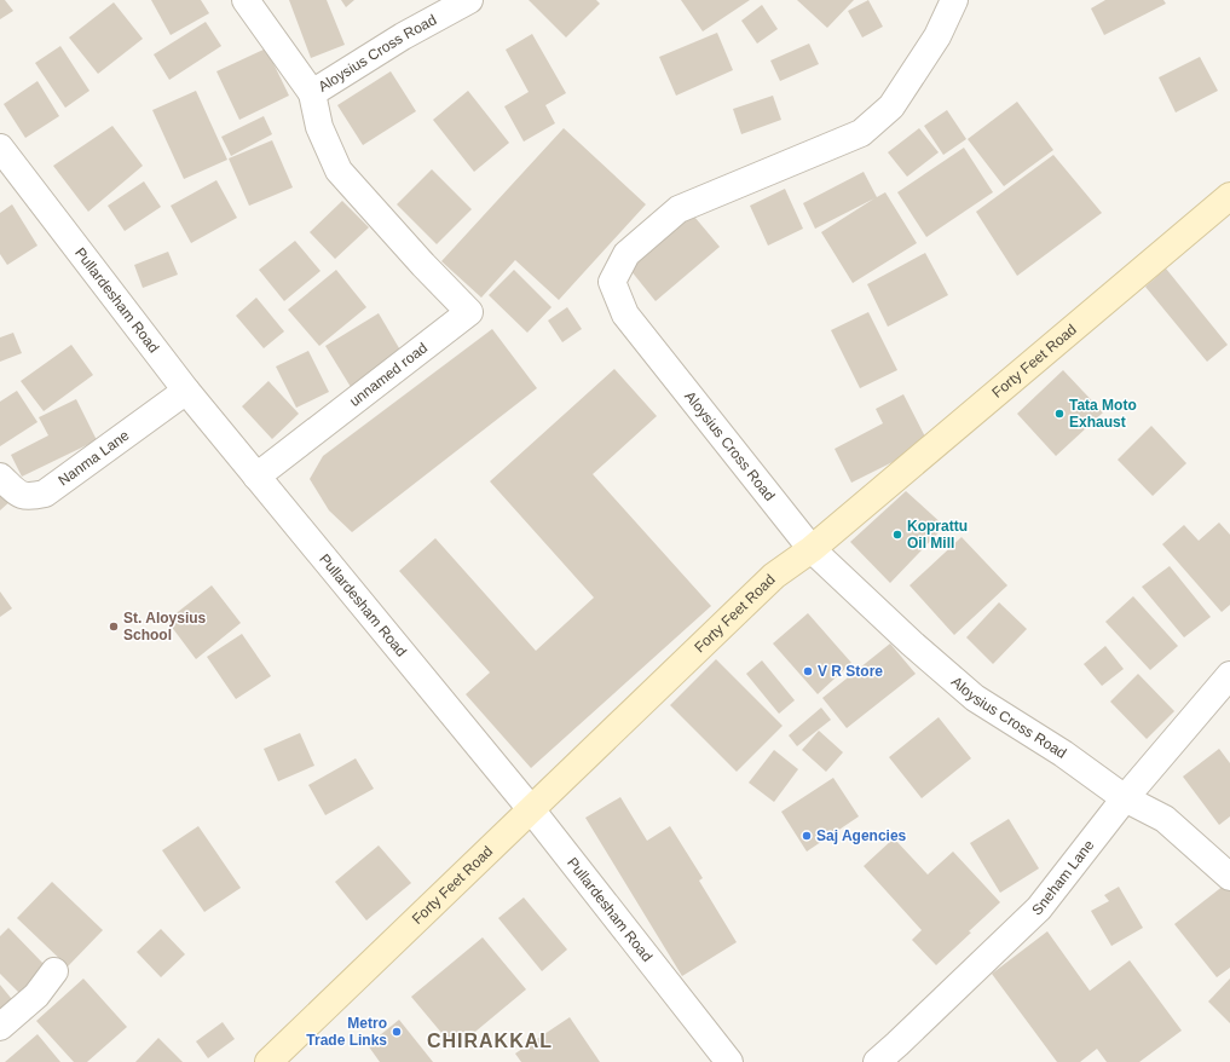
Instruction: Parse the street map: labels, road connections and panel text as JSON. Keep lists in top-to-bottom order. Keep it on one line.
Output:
{"streets":{"main road":["Forty Feet Road"],"street":["Aloysius Cross Road","Pullardesham Road","unnamed road","Nanma Lane","Sneham Lane"]},"crossings":[["Aloysius Cross Road","Forty Feet Road"],["Aloysius Cross Road","unnamed road"],["Aloysius Cross Road","Sneham Lane"],["Pullardesham Road","Forty Feet Road"],["Pullardesham Road","unnamed road"],["Pullardesham Road","Nanma Lane"]],"districts":["CHIRAKKAL"],"places":["Tata Moto Exhaust","Koprattu Oil Mill","St. Aloysius School","V R Store","Saj Agencies","Metro Trade Links"]}
